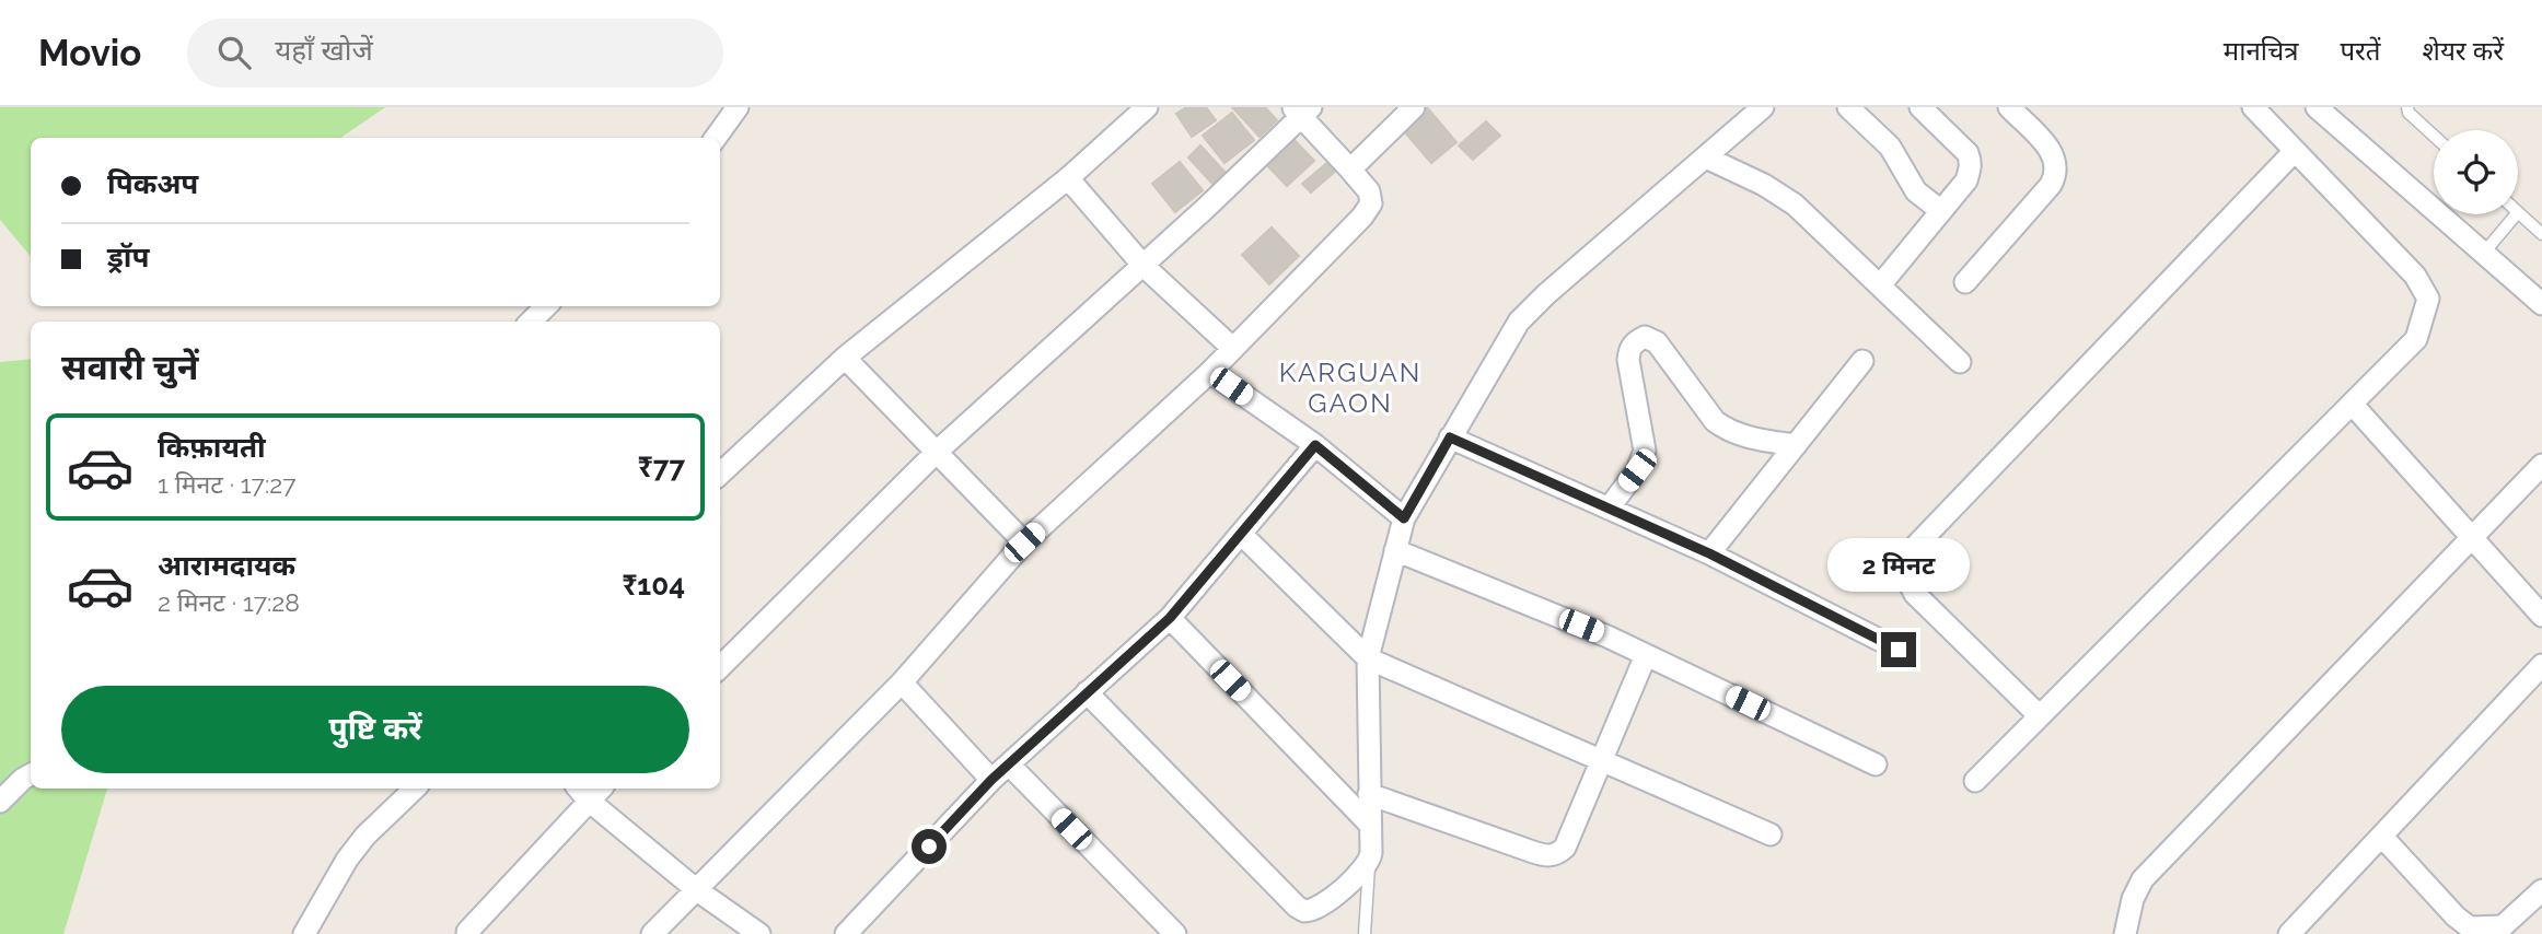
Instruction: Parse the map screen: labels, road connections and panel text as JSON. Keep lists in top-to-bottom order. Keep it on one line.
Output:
{"districts":["KARGUAN GAON"],"page":{"header":"Movio","search":"यहाँ खोजें","nav":["मानचित्र","परतें","शेयर करें"],"banner":["पिकअप","ड्रॉप"],"heading":"सवारी चुनें","list":[{"name":"किफ़ायती","note":"1 मिनट · 17:27","value":"₹77"},{"name":"आरामदायक","note":"2 मिनट · 17:28","value":"₹104"}],"bubble":"2 मिनट","buttons":"पुष्टि करें"}}
